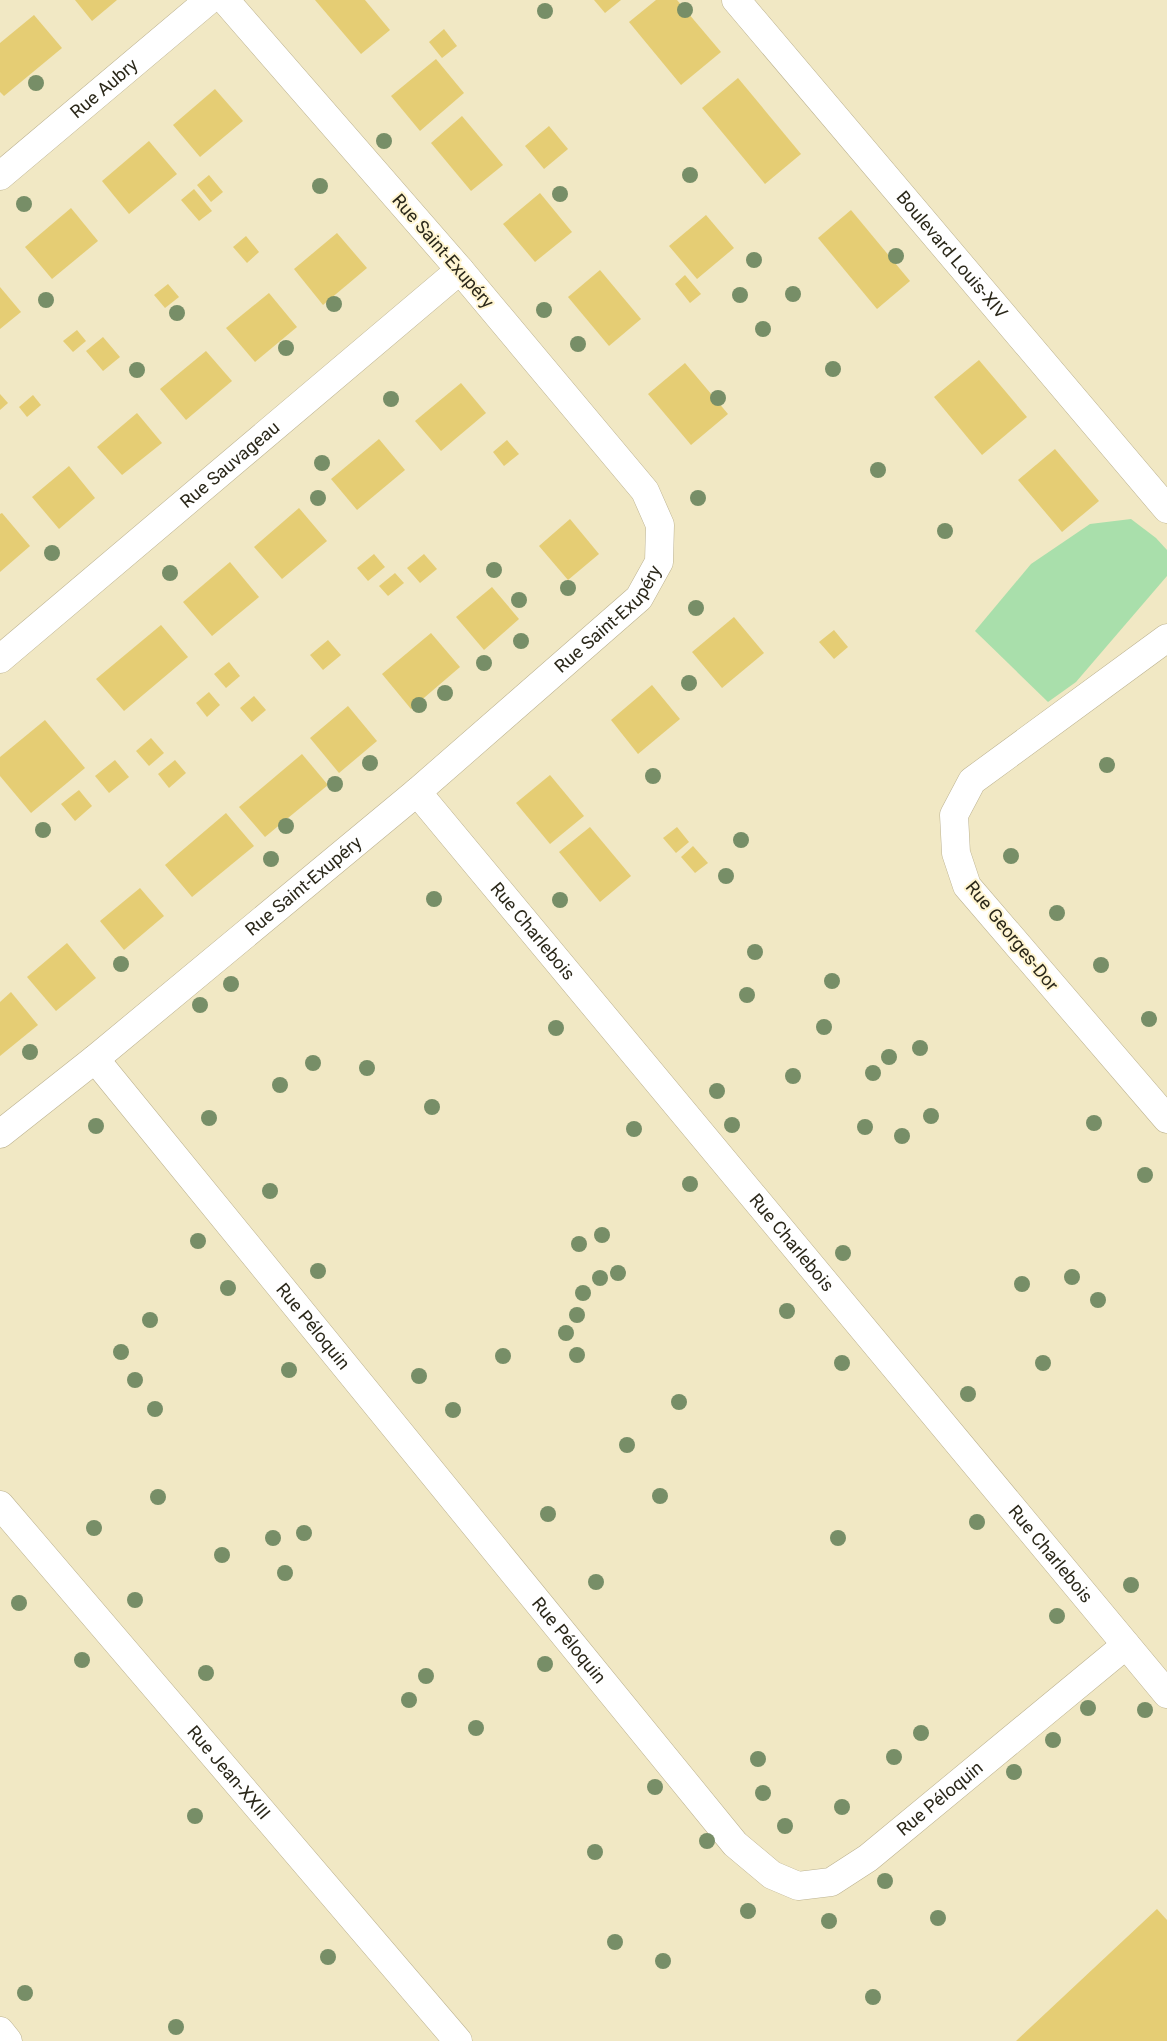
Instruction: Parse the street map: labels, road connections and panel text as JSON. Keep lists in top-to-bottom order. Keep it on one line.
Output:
{"streets":{"street":["Rue Aubry","Rue Saint-Exupéry","Boulevard Louis-XIV","Rue Sauvageau","Rue Charlebois","Rue Georges-Dor","Rue Péloquin","Rue Jean-XXIII"]},"crossings":[["Rue Saint-Exupéry","Rue Sauvageau"],["Rue Saint-Exupéry","Rue Charlebois"],["Rue Saint-Exupéry","Rue Péloquin"],["Rue Charlebois","Rue Péloquin"]]}
